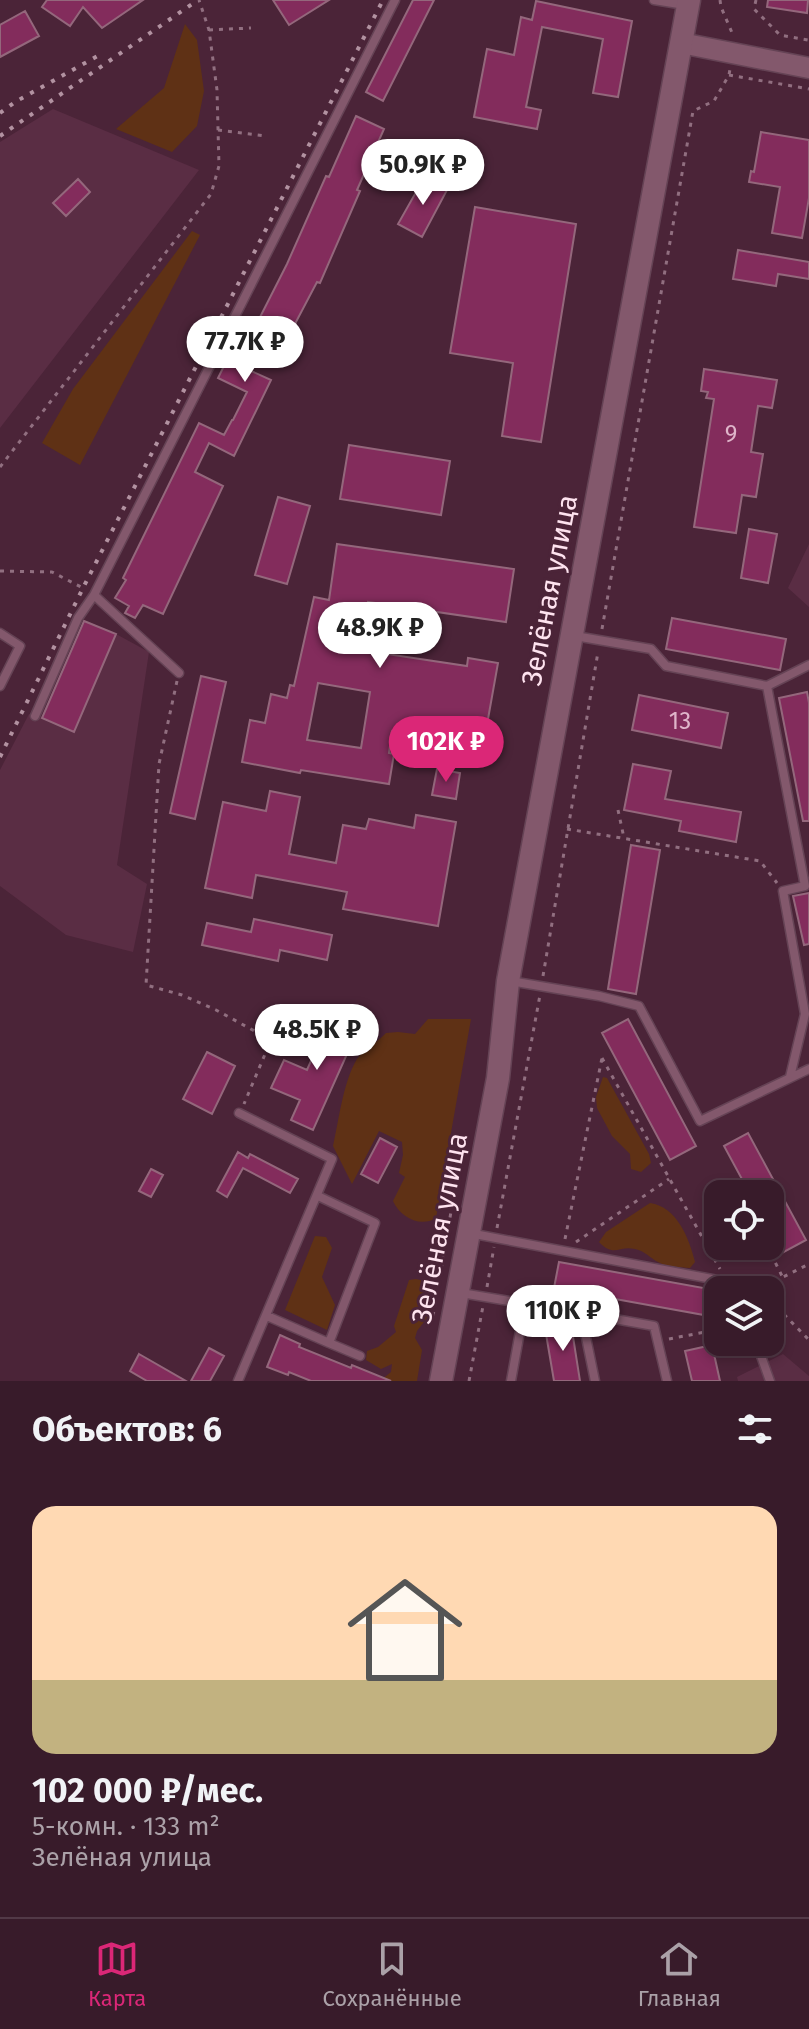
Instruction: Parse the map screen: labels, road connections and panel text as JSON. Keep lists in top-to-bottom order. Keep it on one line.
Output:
{"streets":{"main road":["Зелёная улица"]},"house_numbers":["9","13"],"page":{"price":["50.9K ₽","77.7K ₽","48.9K ₽","102K ₽","48.5K ₽","110K ₽"],"heading":"Объектов: 6","list":[{"name":"102 000 ₽/мес.","note":"5-комн. · 133 m² · Зелёная улица"}],"tabs":["Карта","Сохранённые","Главная"]}}
